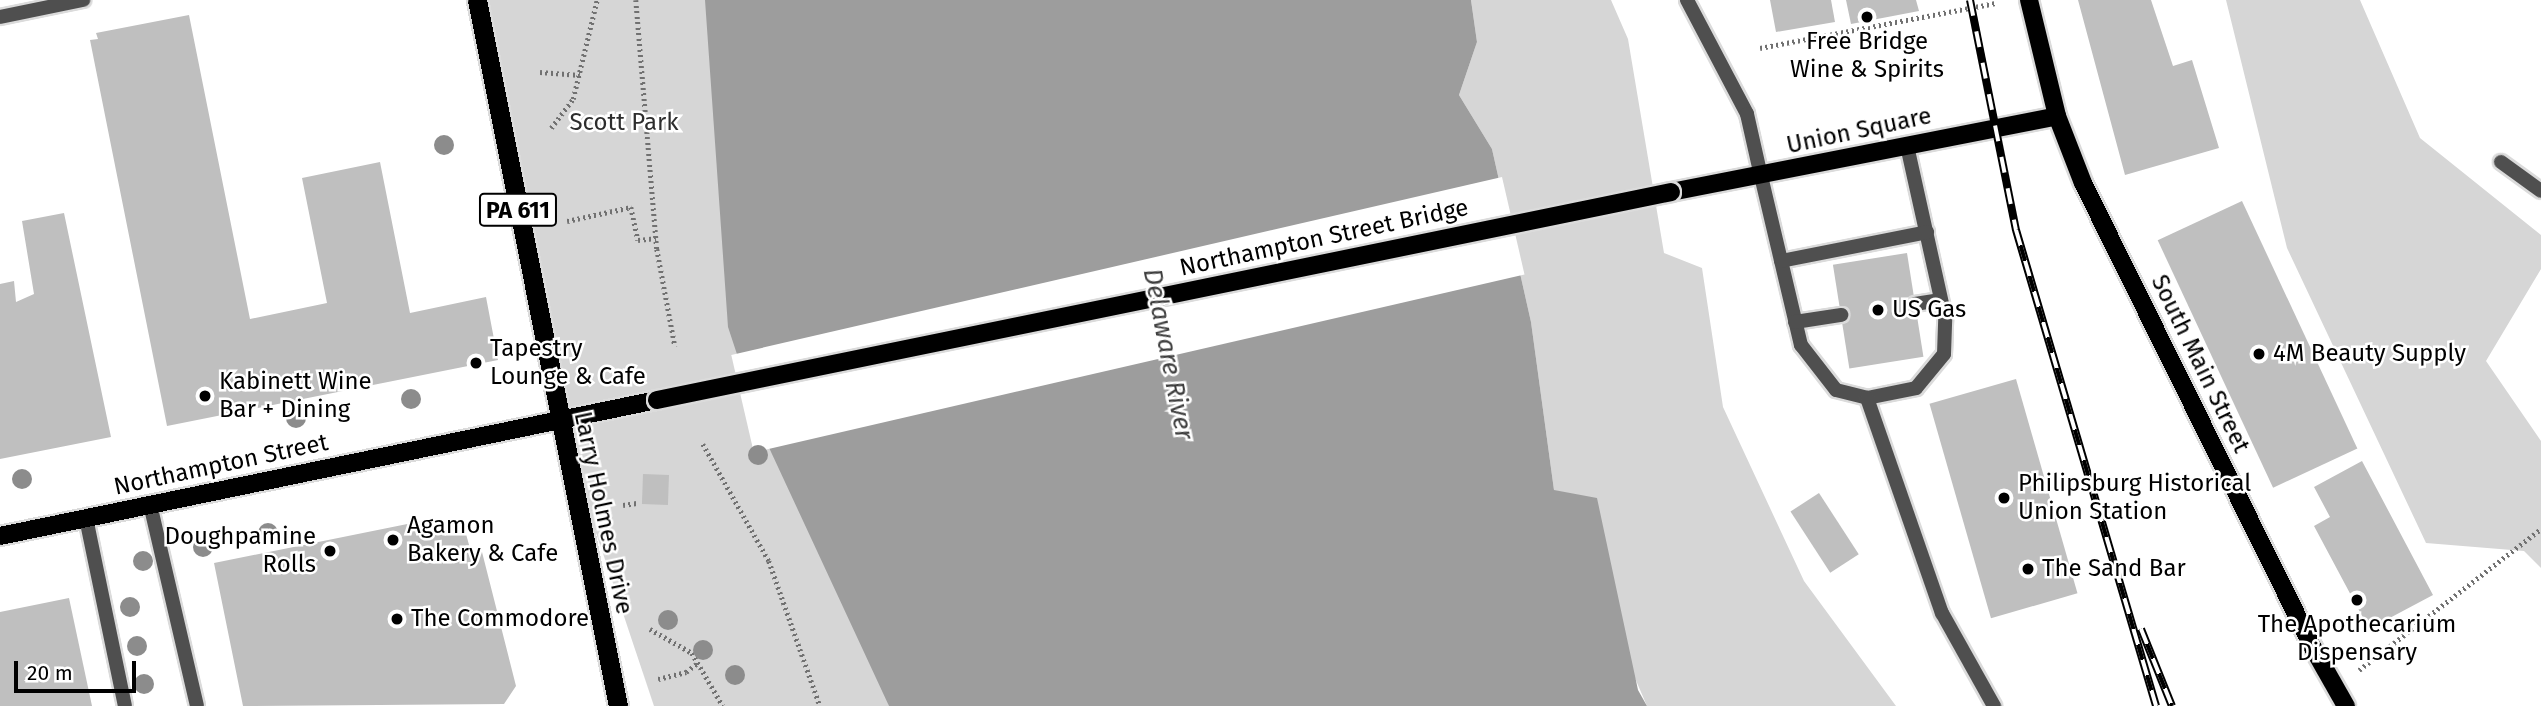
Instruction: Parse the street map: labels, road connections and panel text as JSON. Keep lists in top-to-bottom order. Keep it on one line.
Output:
{"streets":{"highway":["PA 611","Larry Holmes Drive"],"main road":["Union Square","Northampton Street Bridge","South Main Street","Northampton Street"]},"crossings":[["Union Square","Northampton Street Bridge"],["Union Square","South Main Street"],["Northampton Street Bridge","Northampton Street"],["Northampton Street","Larry Holmes Drive"]],"water":["Delaware River"],"parks":["Scott Park"],"places":["Free Bridge Wine & Spirits","US Gas","4M Beauty Supply","Tapestry Lounge & Cafe","Kabinett Wine Bar + Dining","Philipsburg Historical Union Station","Agamon Bakery & Cafe","Doughpamine Rolls","The Sand Bar","The Apothecarium Dispensary","The Commodore"],"scale_bar":"20 m"}
